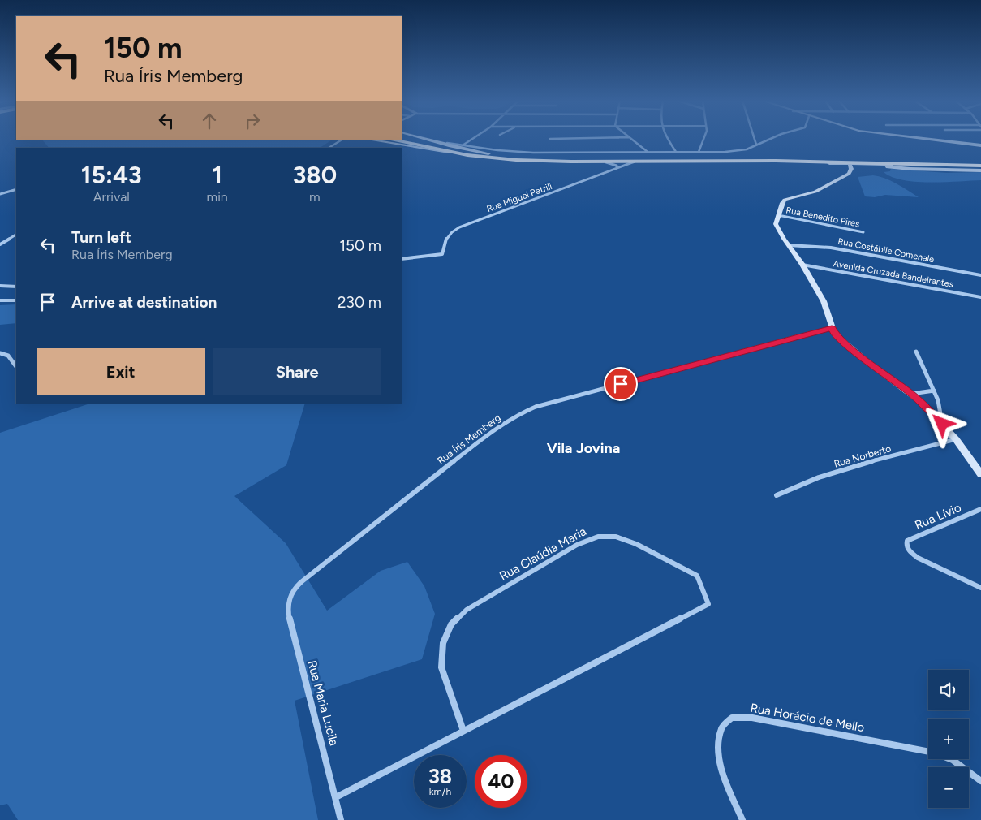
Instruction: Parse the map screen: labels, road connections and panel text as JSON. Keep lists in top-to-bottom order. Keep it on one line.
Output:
{"streets":{"street":["Rua Miguel Petrili","Rua Benedito Pires","Rua Costábile Comenale","Avenida Cruzada Bandeirantes","Rua Íris Memberg","Rua Norberto","Rua Lívio","Rua Claúdia Maria","Rua Maria Lucila","Rua Horácio de Mello"]},"crossings":[["Rua Íris Memberg","Rua Maria Lucila"],["Rua Claúdia Maria","Rua Maria Lucila"]],"districts":["Vila Jovina"],"page":{"turn":["150 m","Rua Íris Memberg"],"eta":["15:43","Arrival","1","min","380","m"],"list":[{"name":"Turn left","note":"Rua Íris Memberg","value":"150 m"},{"name":"Arrive at destination","value":"230 m"}],"buttons":["Exit","Share"],"map_buttons":["+","−"],"speed":"38 km/h","limit":"40"}}
